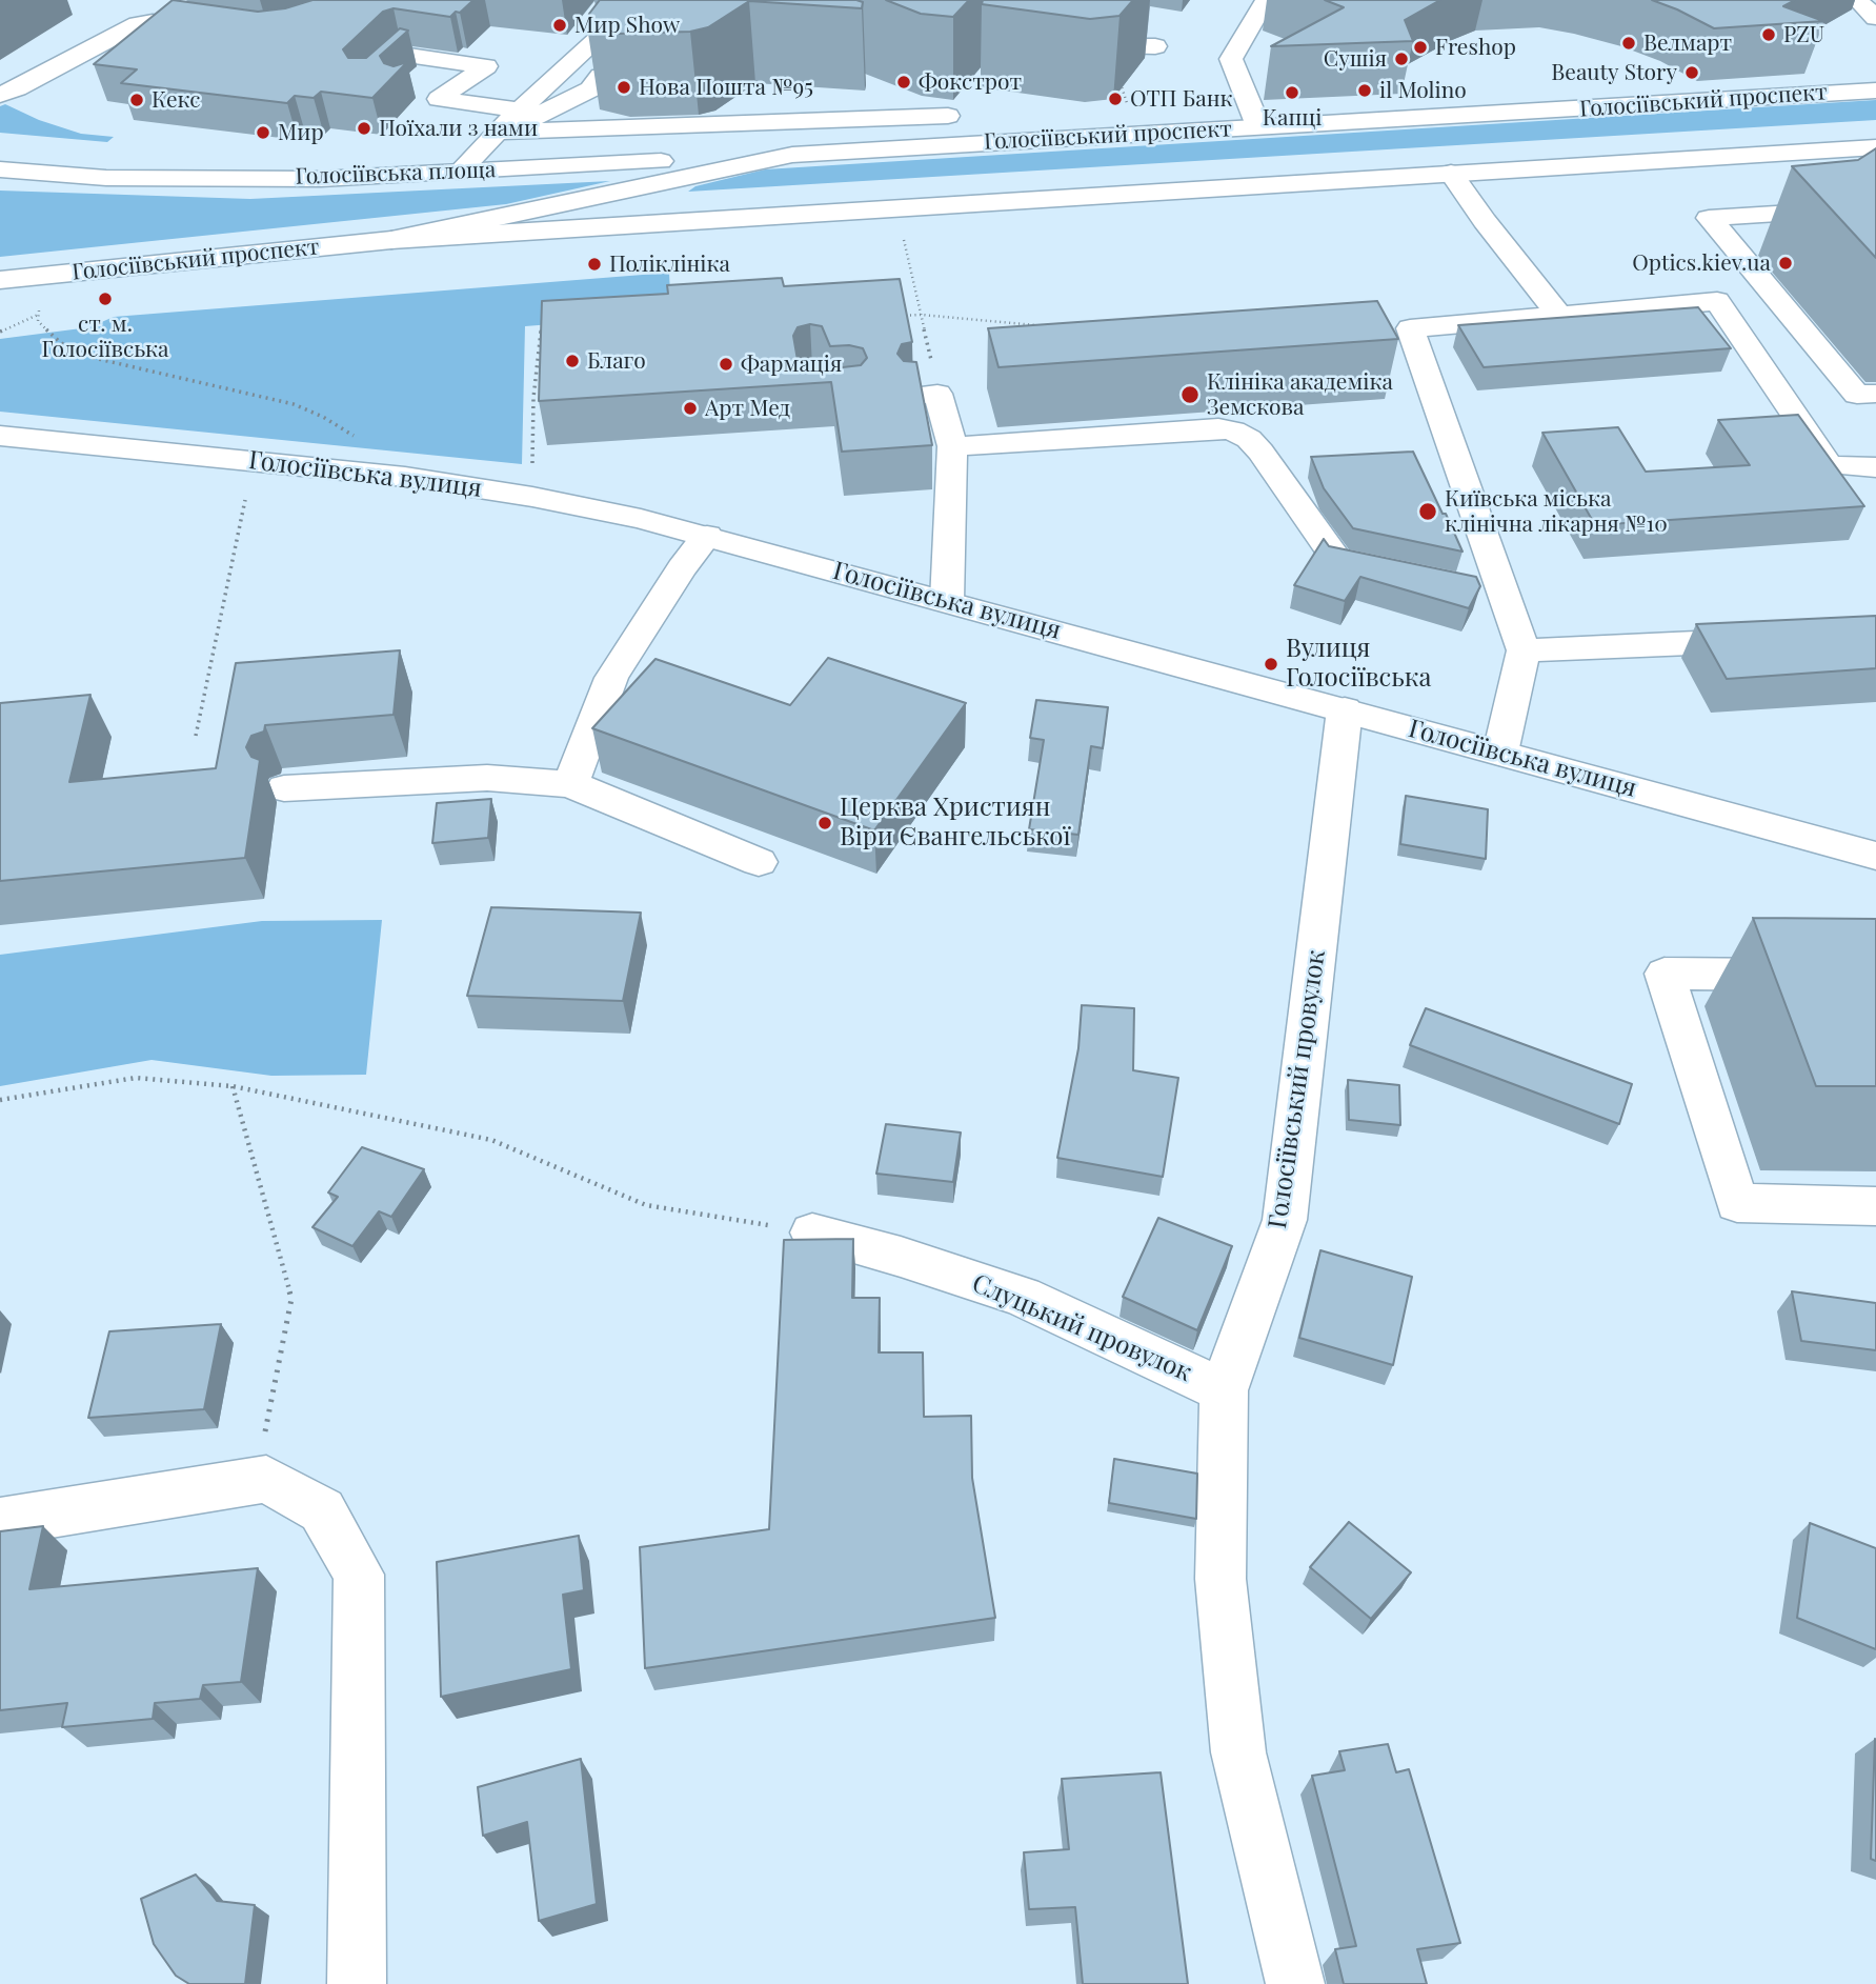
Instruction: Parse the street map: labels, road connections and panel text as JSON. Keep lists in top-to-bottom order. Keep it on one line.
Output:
{"streets":{"main road":["Голосіївський проспект","Голосіївська площа","Голосіївська вулиця","Голосіївський провулок","Слуцький провулок"]},"crossings":[["Голосіївський проспект","Голосіївська площа"],["Голосіївська вулиця","Голосіївський провулок"],["Голосіївський провулок","Слуцький провулок"]],"places":["Мир Show","PZU","Велмарт","Freshop","Сушія","Beauty Story","Фокстрот","Нова Пошта №95","il Molino","Капці","ОТП Банк","Кекс","Поїхали з нами","Мир","Optics.kiev.ua","Поліклініка","ст. м. Голосіївська","Благо","Фармація","Клініка академіка Земскова","Арт Мед","Київська міська клінічна лікарня №10","Вулиця Голосіївська","Церква Християн Віри Євангельської"]}
